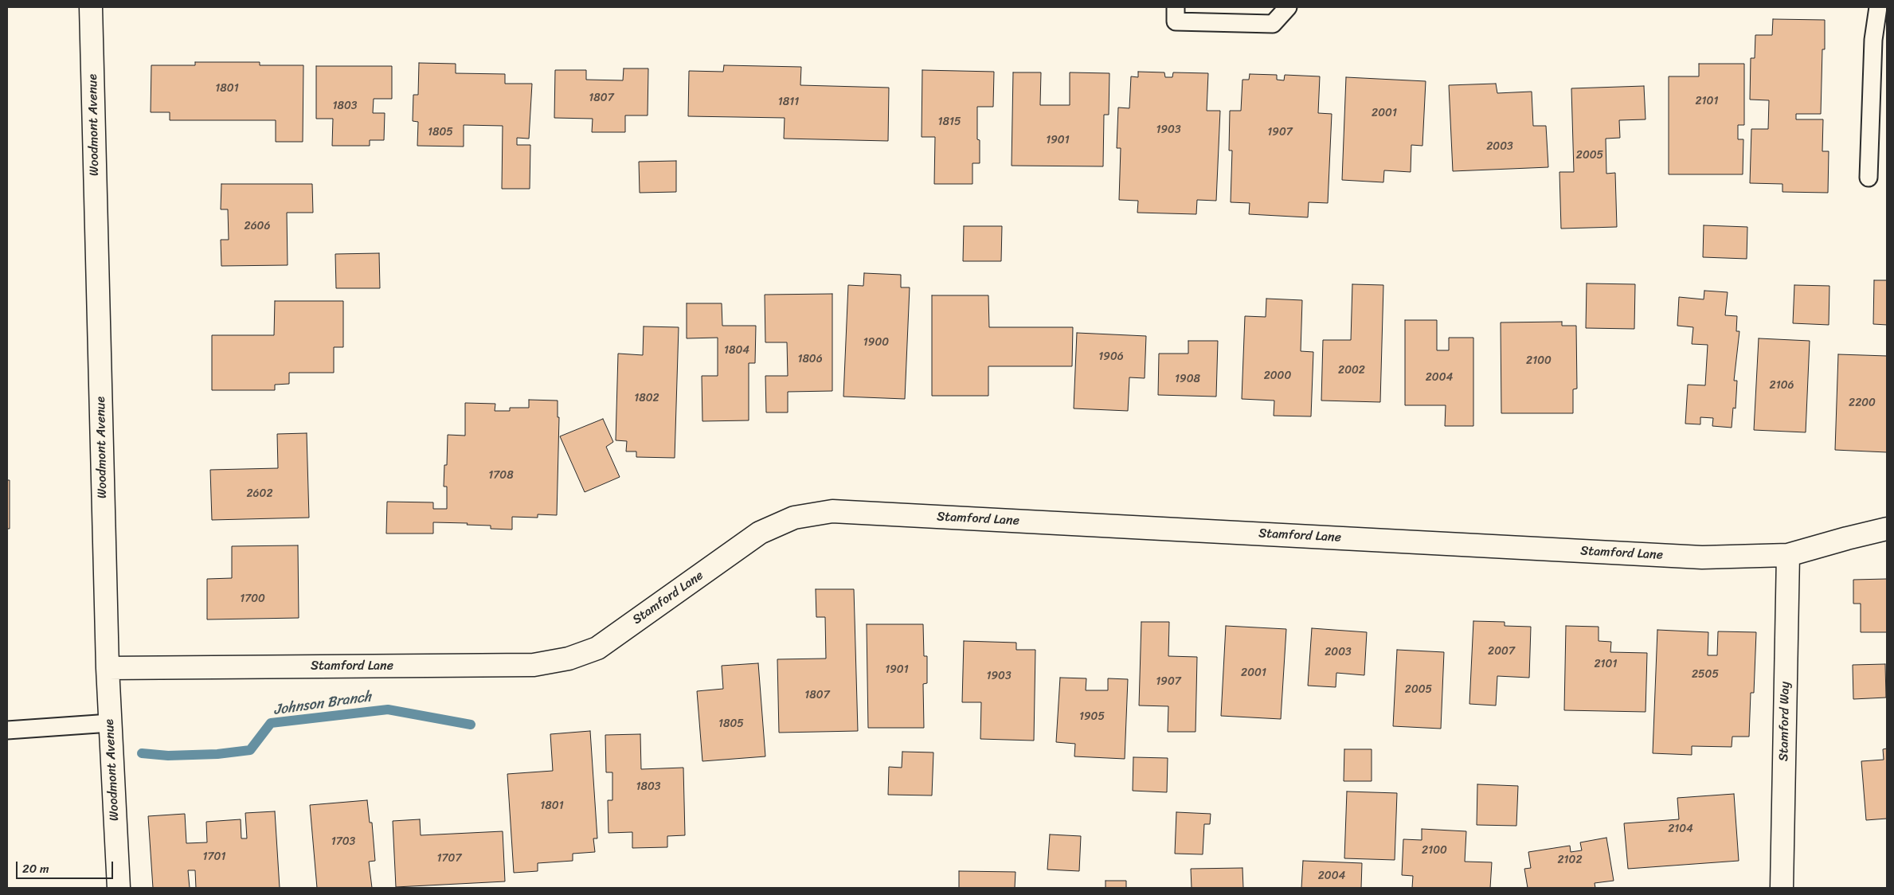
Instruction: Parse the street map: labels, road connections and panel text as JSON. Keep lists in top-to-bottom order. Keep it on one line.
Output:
{"streets":{"street":["Woodmont Avenue","Stamford Lane","Stamford Way"]},"crossings":[["Woodmont Avenue","Stamford Lane"],["Stamford Lane","Stamford Way"]],"water":["Johnson Branch"],"house_numbers":["1801","1807","2101","1811","1803","2001","1815","1903","1805","1907","1901","2003","2005","2606","1900","1804","1906","1806","2100","2002","2000","2004","1908","2106","1802","2200","1708","2602","1700","2007","2003","2101","1901","2001","2505","1903","1907","2005","1807","1905","1805","1803","1801","2104","1703","2100","1701","1707","2102","2004"],"scale_bar":"20 m"}
